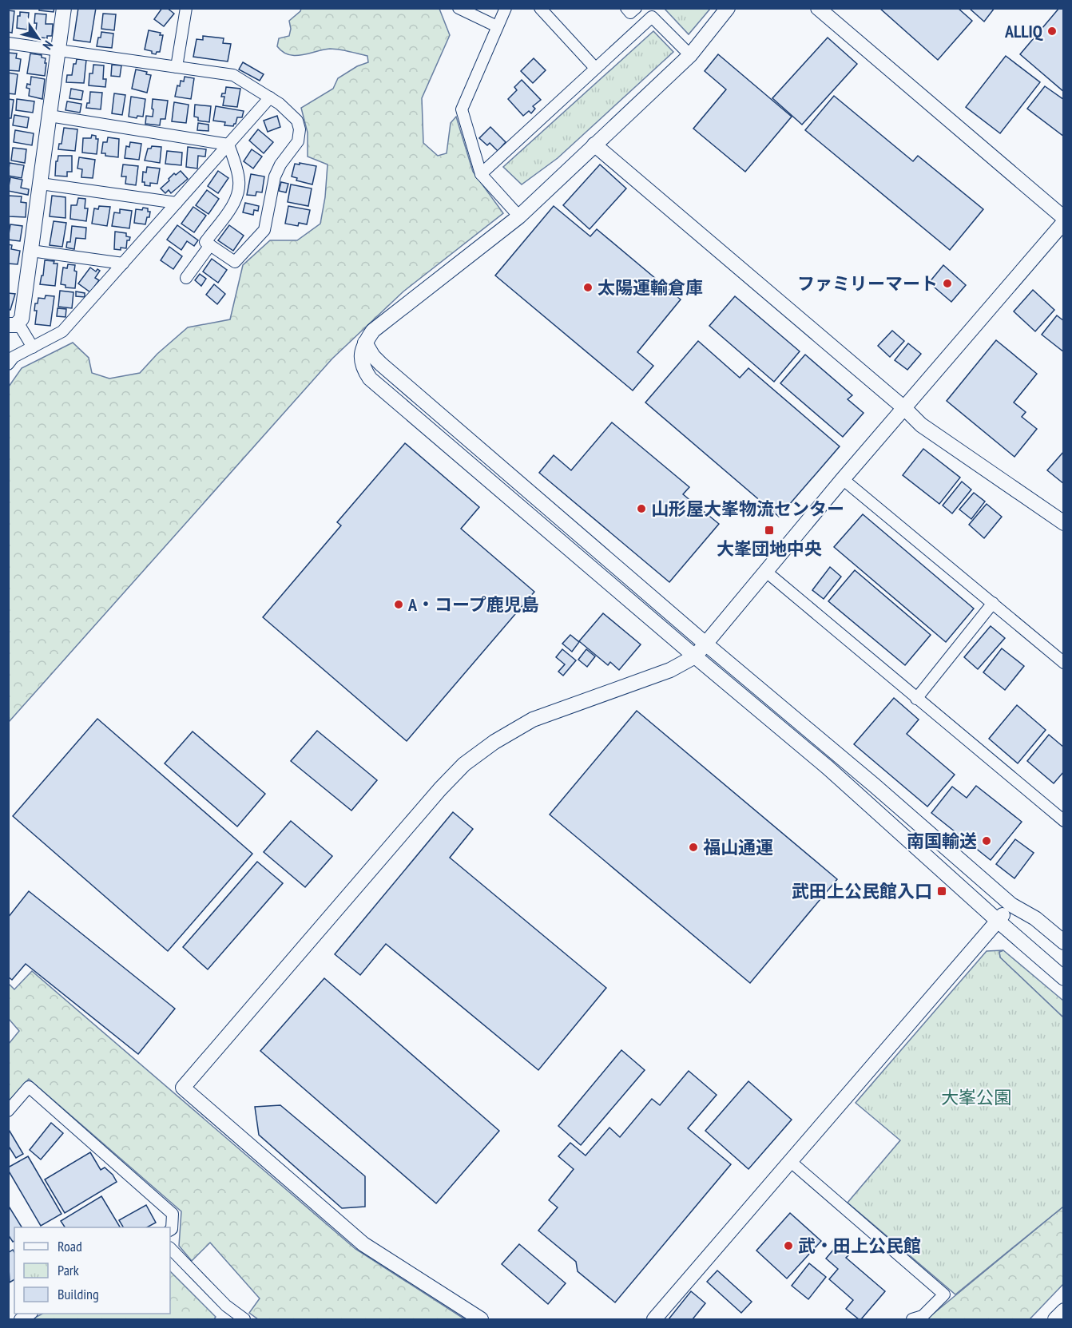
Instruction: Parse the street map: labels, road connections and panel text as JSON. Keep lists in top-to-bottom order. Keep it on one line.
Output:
{"parks":["大峯公園"],"places":{"other":["ALLIQ","ファミリーマート","太陽運輸倉庫","山形屋大峯物流センター","A・コープ鹿児島","南国輸送","福山通運","武・田上公民館"],"transit":["大峯団地中央","武田上公民館入口"]},"legend":["Road","Park","Building"],"north":"bottom right"}
